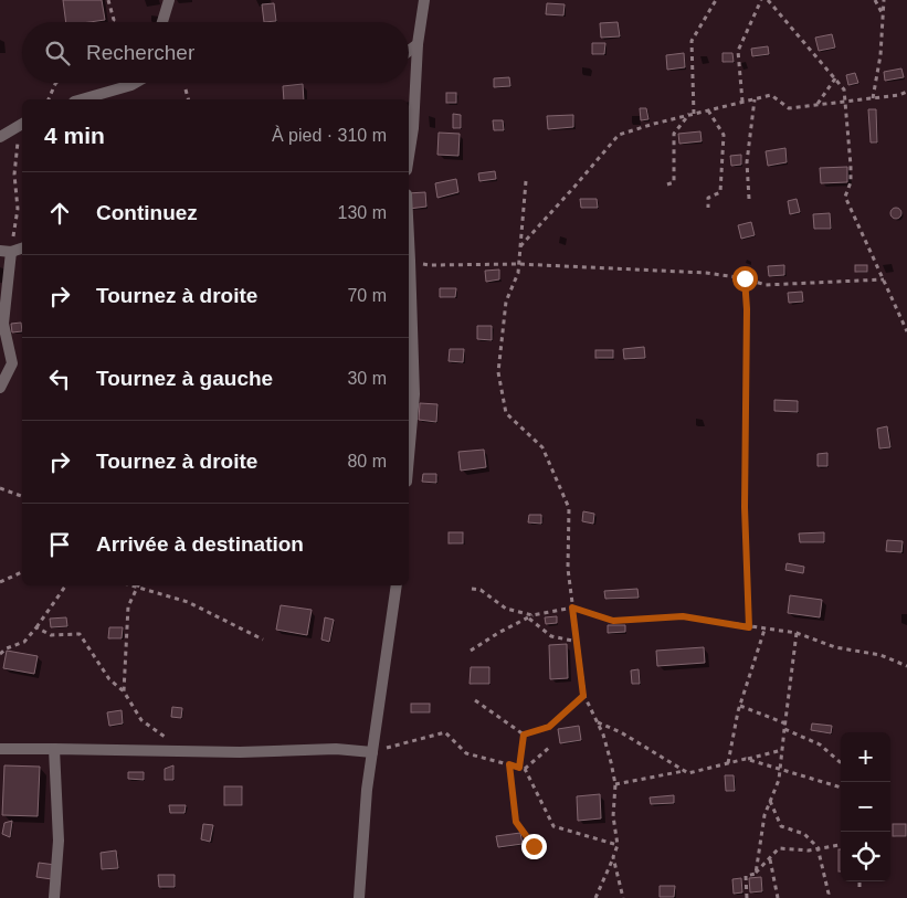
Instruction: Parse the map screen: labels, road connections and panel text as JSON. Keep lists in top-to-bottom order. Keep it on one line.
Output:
{"page":{"search":"Rechercher","heading":["4 min","À pied · 310 m"],"list":[["Continuez","130 m"],["Tournez à droite","70 m"],["Tournez à gauche","30 m"],["Tournez à droite","80 m"],"Arrivée à destination"],"map_buttons":["+","−"]}}
